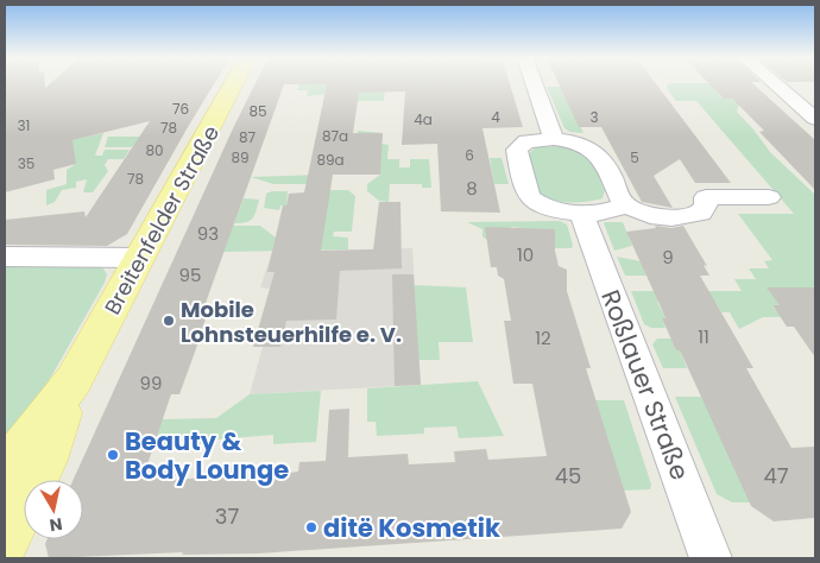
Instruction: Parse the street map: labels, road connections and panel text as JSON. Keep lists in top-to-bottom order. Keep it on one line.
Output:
{"streets":{"main road":["Breitenfelder Straße"],"street":["Roßlauer Straße"]},"places":["Mobile Lohnsteuerhilfe e. V.","Beauty & Body Lounge","ditë Kosmetik"],"house_numbers":["76","85","4","3","4a","31","78","87a","87","80","6","89","5","89a","35","78","8","93","10","9","95","11","12","99","45","47","37"],"north":"bottom"}
